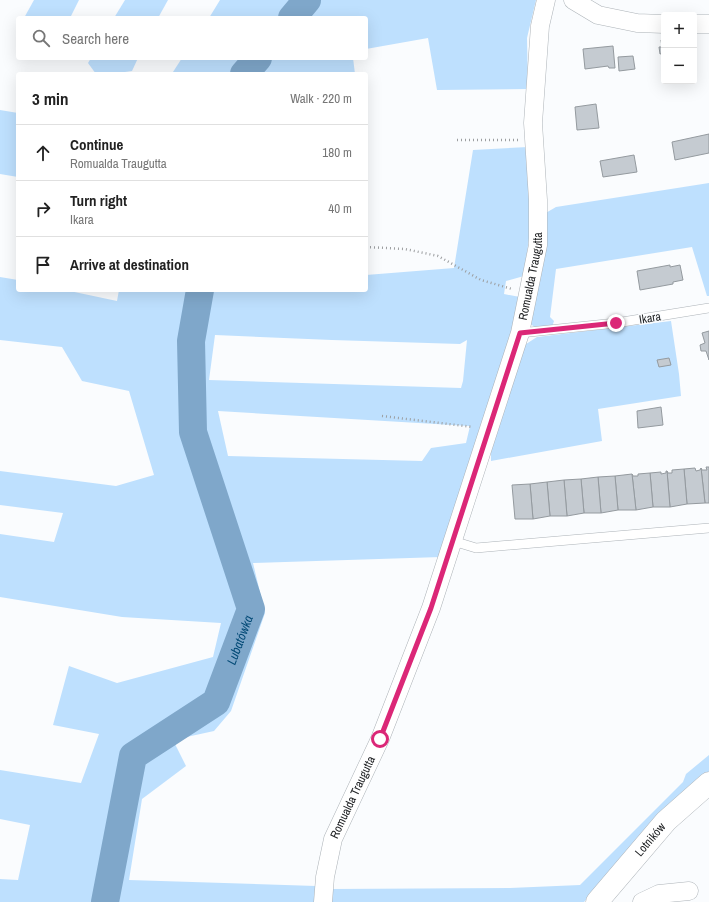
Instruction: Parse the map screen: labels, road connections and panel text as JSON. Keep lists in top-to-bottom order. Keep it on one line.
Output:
{"streets":{"street":["Romualda Traugutta","Lotników"],"lane":["Ikara"]},"crossings":[["Romualda Traugutta","Ikara"]],"water":["Lubatówka"],"page":{"map_buttons":["+","−"],"search":"Search here","heading":["3 min","Walk · 220 m"],"list":[["Continue","Romualda Traugutta","180 m"],["Turn right","Ikara","40 m"],"Arrive at destination"]}}
